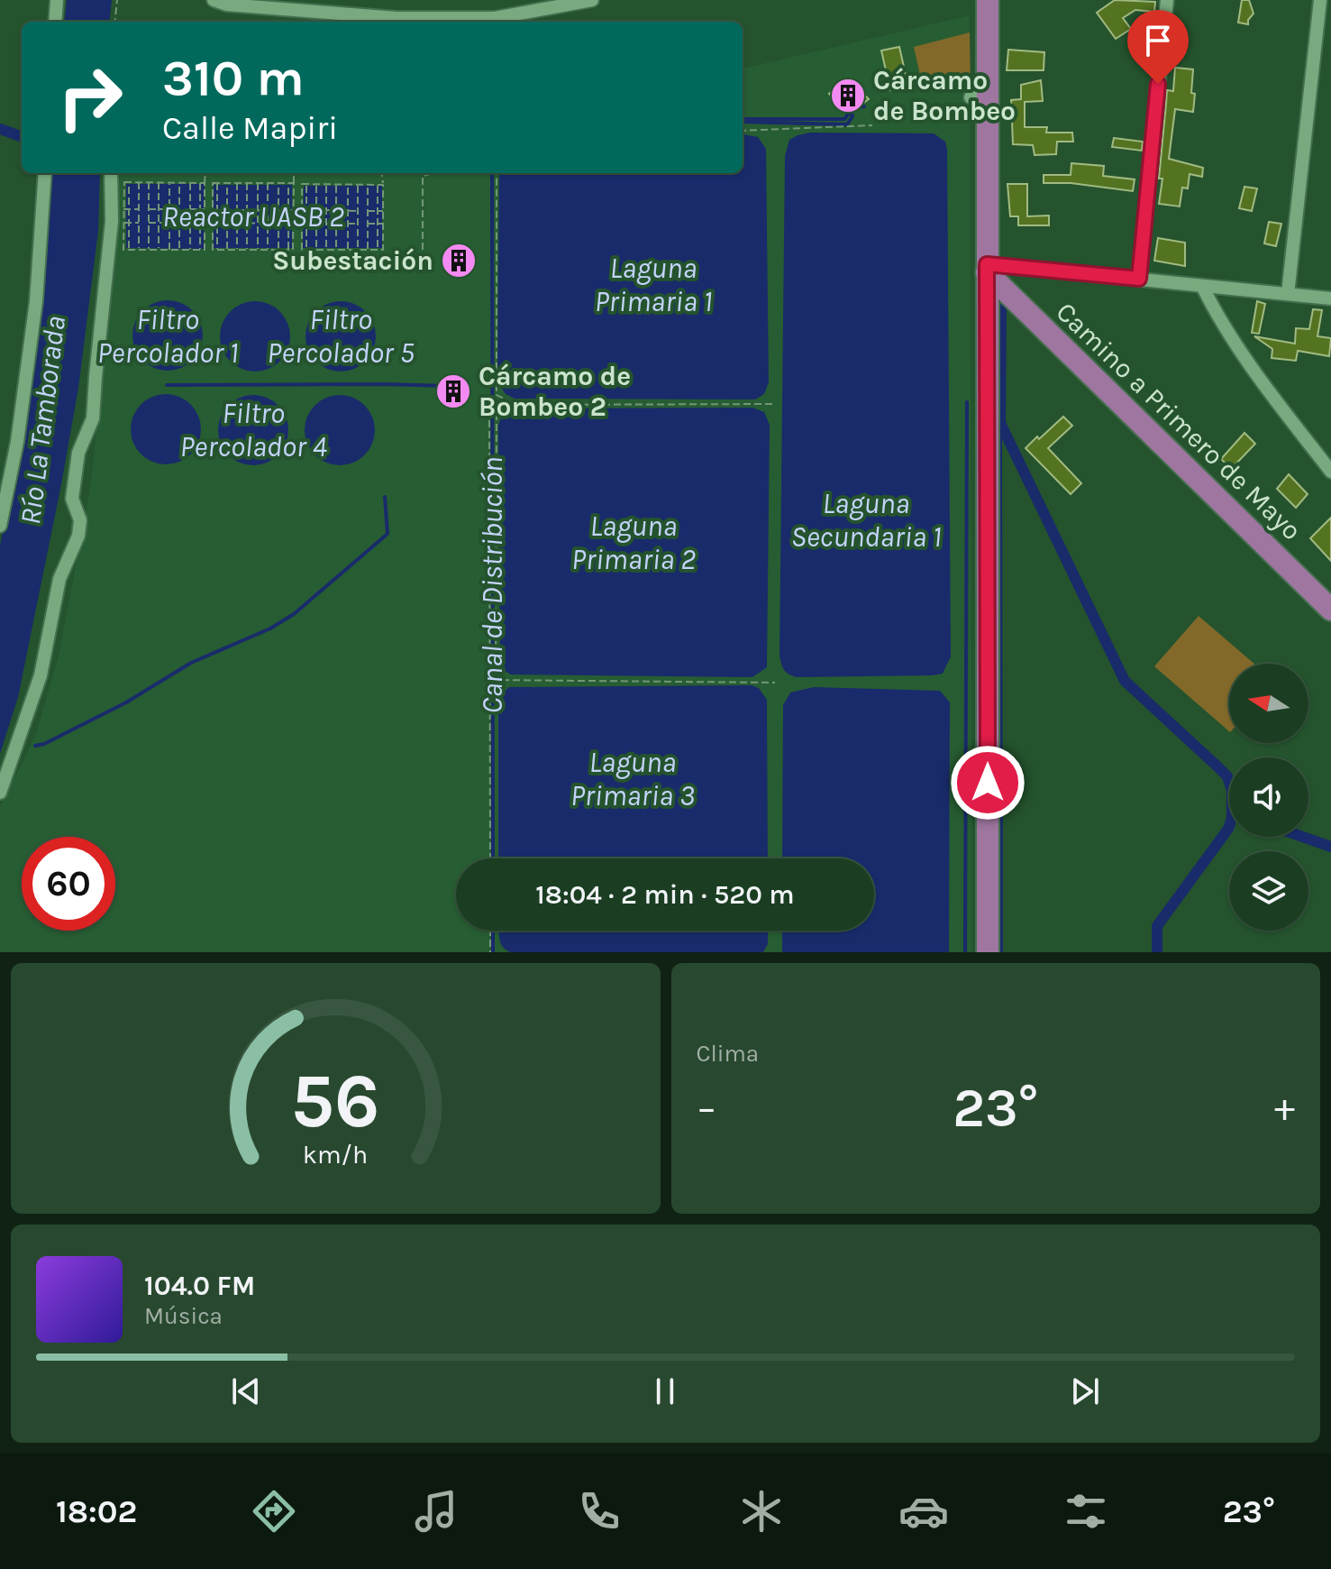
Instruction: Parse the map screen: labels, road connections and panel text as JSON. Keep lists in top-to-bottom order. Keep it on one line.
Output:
{"streets":{"main road":["Camino a Primero de Mayo"]},"water":["Reactor UASB 2","Laguna Primaria 1","Filtro Percolador 1","Filtro Percolador 5","Filtro Percolador 4","Río La Tamborada","Laguna Secundaria 1","Laguna Primaria 2","Canal de Distribución","Laguna Primaria 3"],"places":{"building":["Cárcamo de Bombeo","Subestación","Cárcamo de Bombeo 2"]},"north":"left","page":{"turn":["310 m","Calle Mapiri"],"limit":"60","trip":"18:04 · 2 min · 520 m","tile":"Clima","heat":["−","23°","+"],"song":["104.0 FM","Música"],"tabs":["18:02","23°"],"gauge":["56","km/h"]}}
